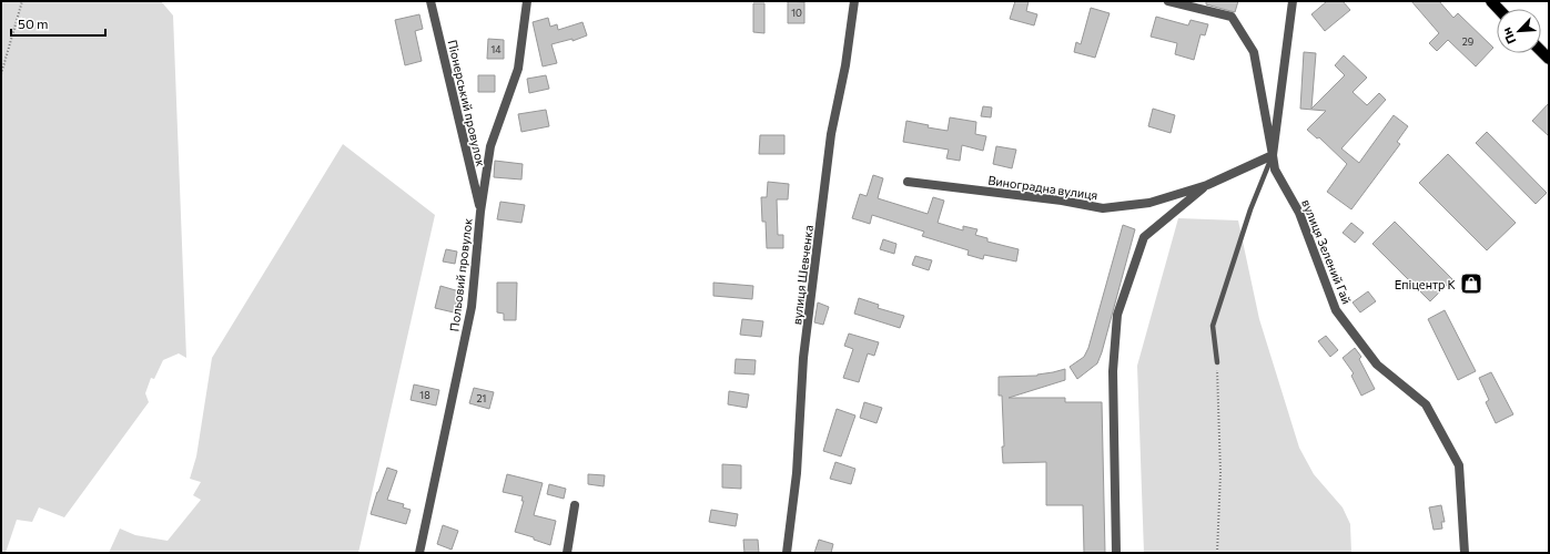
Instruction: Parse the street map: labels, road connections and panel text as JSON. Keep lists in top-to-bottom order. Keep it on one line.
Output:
{"streets":{"street":["Піонерський провулок","Виноградна вулиця","вулиця Зелений Гай","Польовий провулок","вулиця Шевченка"]},"crossings":[["Піонерський провулок","Польовий провулок"],["Виноградна вулиця","вулиця Зелений Гай"]],"places":{"shop":["Епіцентр К"]},"house_numbers":["10","29","14","18","21"],"scale_bar":"50 m","north":"bottom left"}
